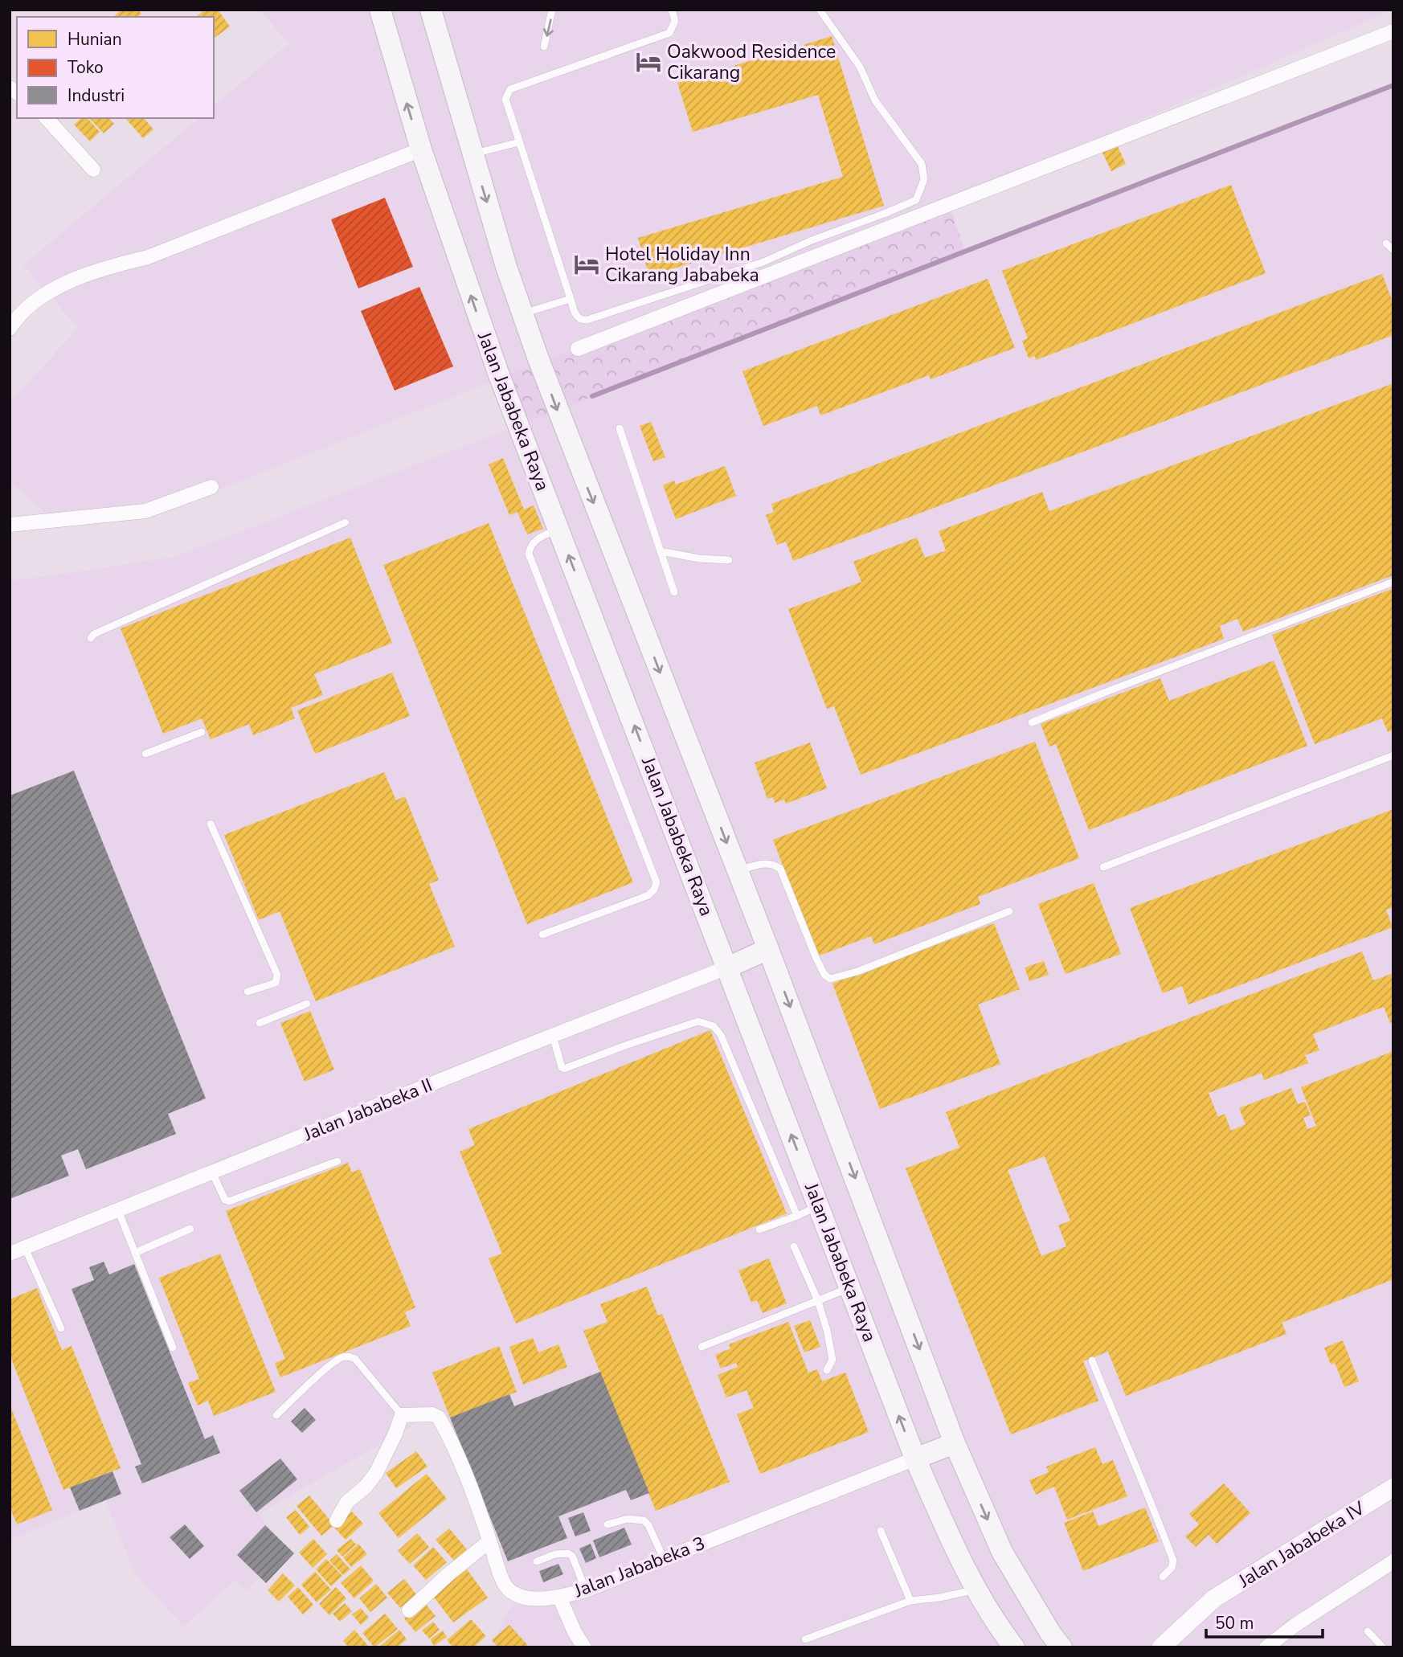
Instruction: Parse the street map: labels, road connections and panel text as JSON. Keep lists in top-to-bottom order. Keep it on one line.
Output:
{"streets":{"main road":["Jalan Jababeka Raya"],"street":["Jalan Jababeka II","Jalan Jababeka IV","Jalan Jababeka 3"]},"crossings":[["Jalan Jababeka Raya","Jalan Jababeka II"],["Jalan Jababeka Raya","Jalan Jababeka 3"]],"places":{"hotel":["Oakwood Residence Cikarang","Hotel Holiday Inn Cikarang Jababeka"]},"legend":["Hunian","Toko","Industri"],"scale_bar":"50 m"}
